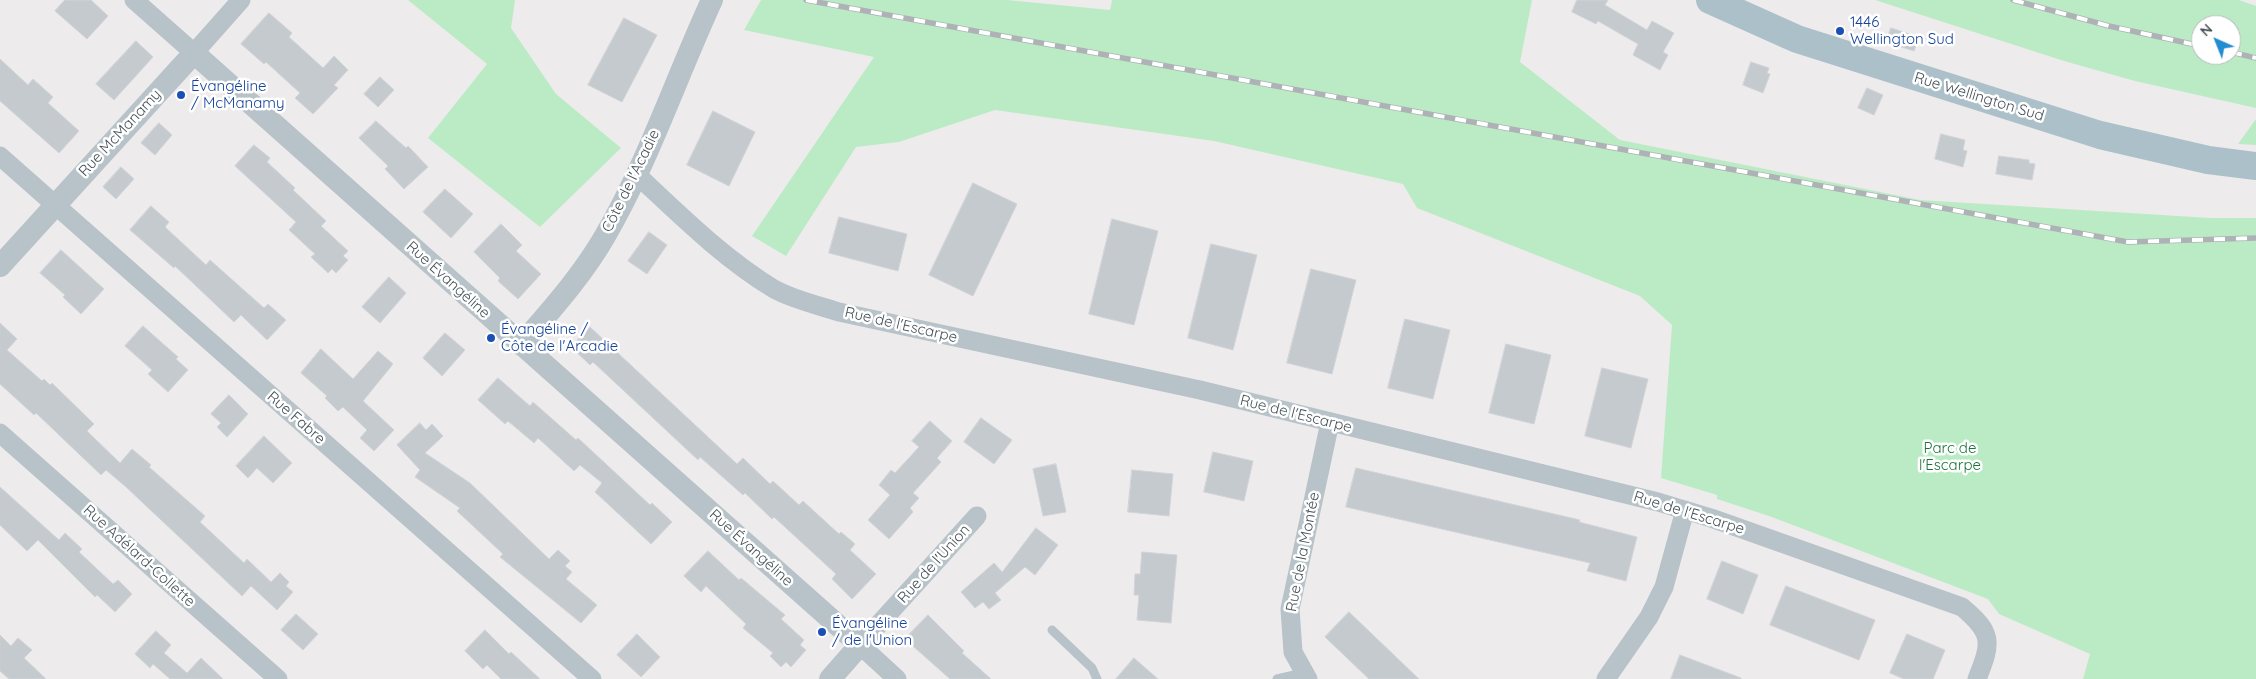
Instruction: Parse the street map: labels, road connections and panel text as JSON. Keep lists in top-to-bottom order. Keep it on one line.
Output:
{"streets":{"main road":["Rue Wellington Sud"],"street":["Rue McManamy","Côte de l'Acadie","Rue Évangéline","Rue de l'Escarpe","Rue Fabre","Rue de la Montée","Rue Adélard-Collette","Rue de l'Union"]},"crossings":[["Rue McManamy","Rue Évangéline"],["Rue McManamy","Rue Fabre"],["Côte de l'Acadie","Rue Évangéline"],["Côte de l'Acadie","Rue de l'Escarpe"],["Rue Évangéline","Rue de l'Union"],["Rue de l'Escarpe","Rue de la Montée"]],"parks":["Parc de l'Escarpe"],"places":["1446 Wellington Sud","Évangéline / McManamy","Évangéline / Côte de l'Arcadie","Évangéline / de l'Union"],"north":"top left"}
